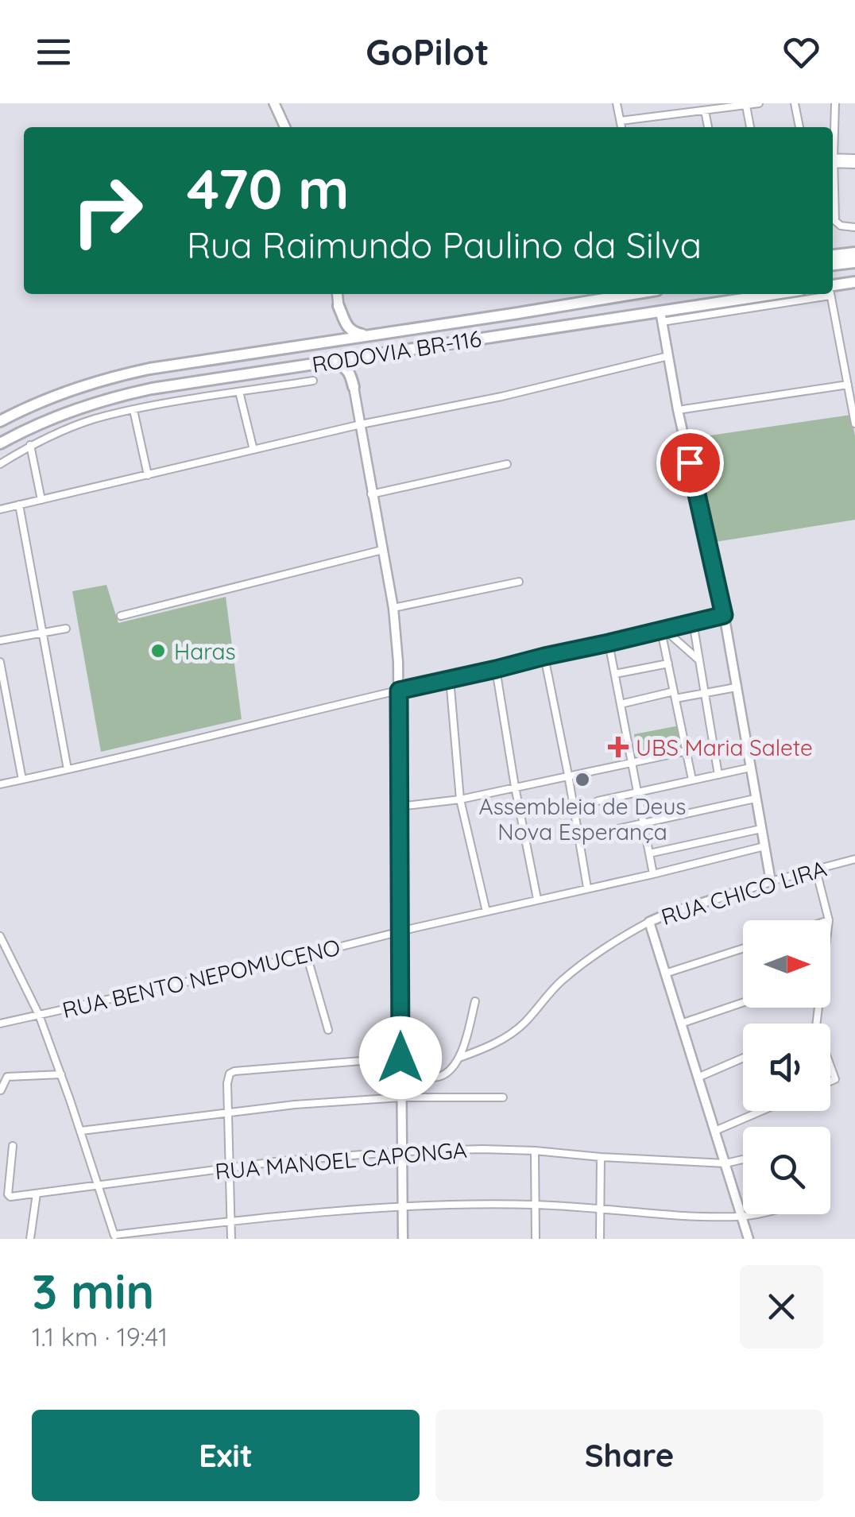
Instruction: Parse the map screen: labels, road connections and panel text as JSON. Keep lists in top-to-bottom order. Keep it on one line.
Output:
{"streets":{"highway":["RODOVIA BR-116"],"street":["RUA CHICO LIRA","RUA BENTO NEPOMUCENO","RUA MANOEL CAPONGA"]},"places":{"other":["Haras","Assembleia de Deus Nova Esperança"],"health":["UBS Maria Salete"]},"north":"right","page":{"header":"GoPilot","turn":["470 m","Rua Raimundo Paulino da Silva"],"heading":["3 min","1.1 km · 19:41"],"buttons":["Exit","Share"]}}
